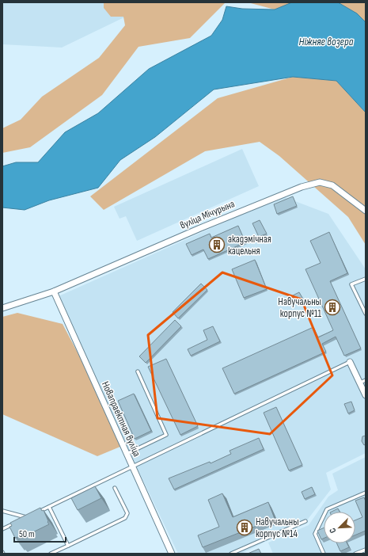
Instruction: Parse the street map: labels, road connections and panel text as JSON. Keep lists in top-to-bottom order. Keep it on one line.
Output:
{"streets":{"street":["вуліца Мічурына","Новапраектная вуліца"]},"crossings":[["вуліца Мічурына","Новапраектная вуліца"]],"water":["Ніжняе возера"],"places":{"building":["акадэмічная кацельня","Навучальны корпус №11","Навучальны корпус №14"]},"scale_bar":"50 m","north":"bottom left"}
